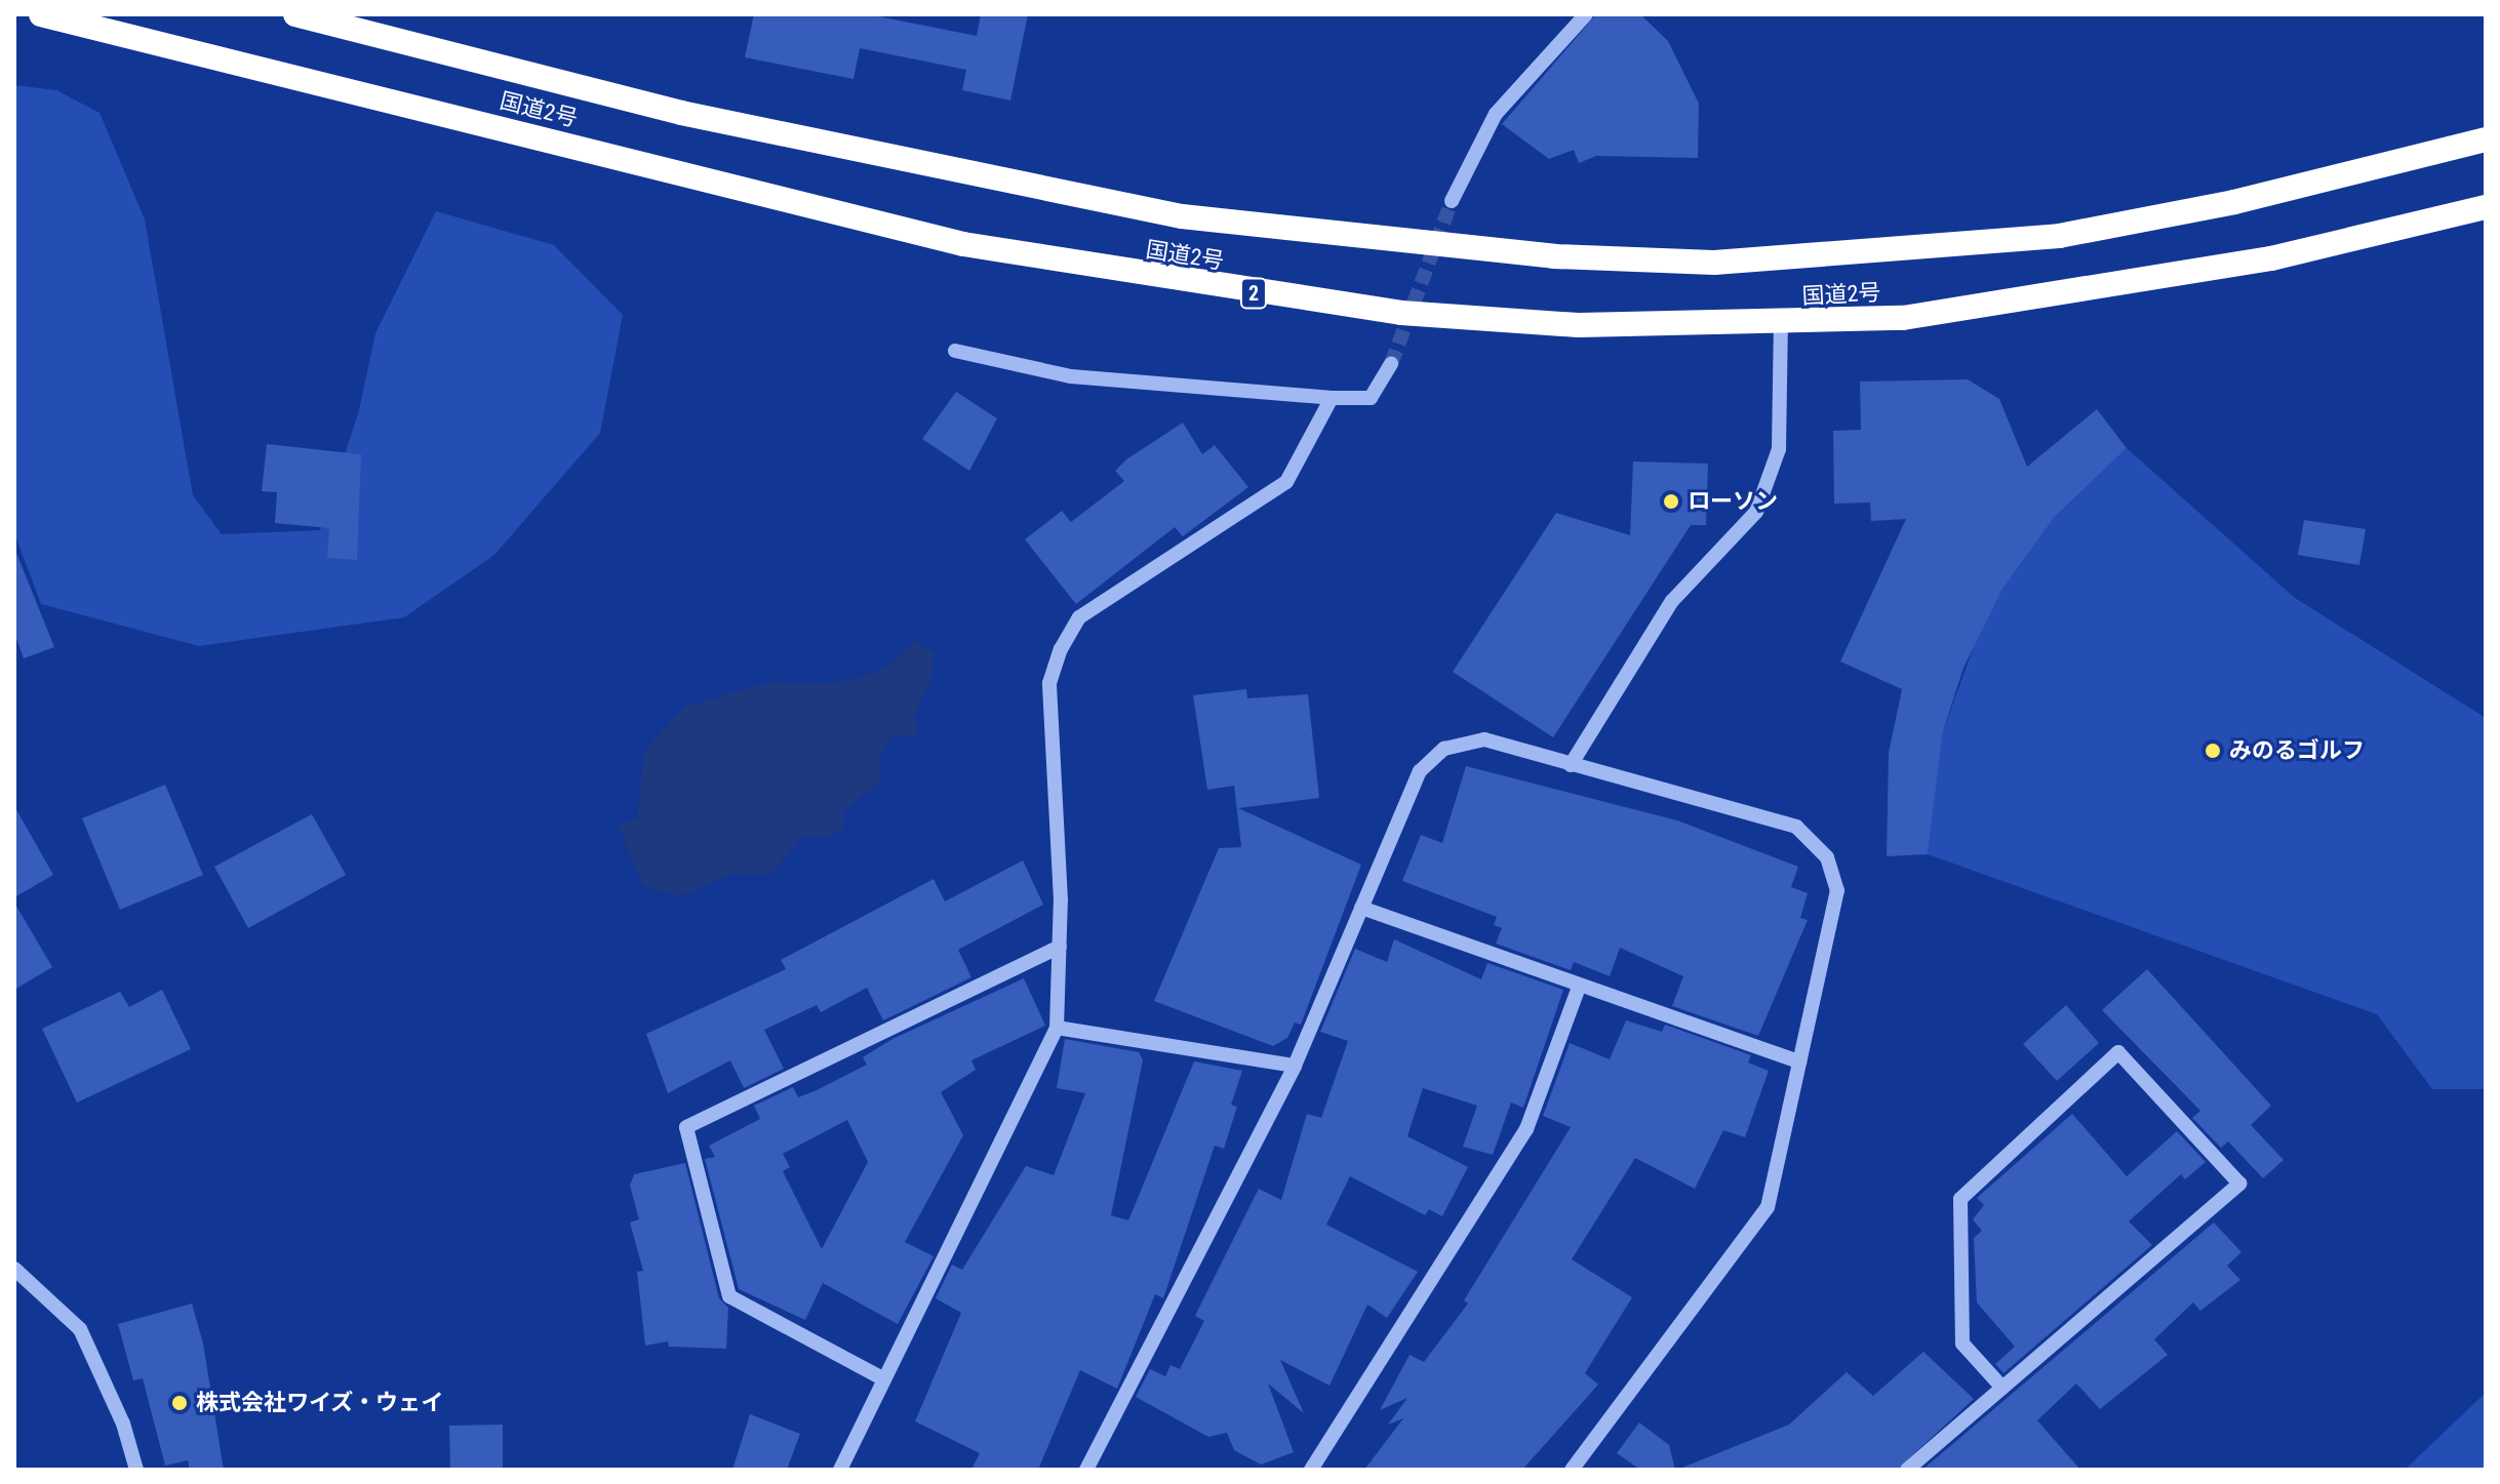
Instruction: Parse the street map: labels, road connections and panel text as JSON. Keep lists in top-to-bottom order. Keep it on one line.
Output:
{"streets":{"highway":["国道2号","2"]},"places":["ローソン","みのるゴルフ","株式会社ワイズ・ウェイ"]}
